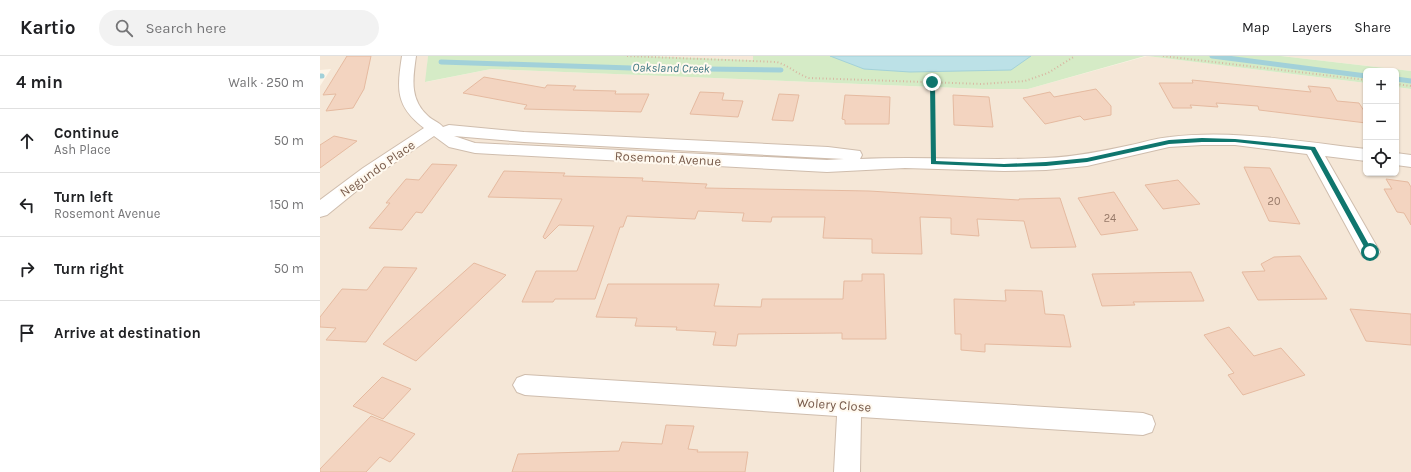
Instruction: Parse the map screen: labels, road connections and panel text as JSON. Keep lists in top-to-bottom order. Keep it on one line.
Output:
{"streets":{"street":["Rosemont Avenue","Negundo Place","Wolery Close"]},"crossings":[["Rosemont Avenue","Negundo Place"]],"water":["Oaksland Creek"],"house_numbers":["20","24"],"page":{"header":"Kartio","search":"Search here","nav":["Map","Layers","Share"],"heading":["4 min","Walk · 250 m"],"map_buttons":["+","−"],"list":[["Continue","Ash Place","50 m"],["Turn left","Rosemont Avenue","150 m"],["Turn right","50 m"],"Arrive at destination"]}}
